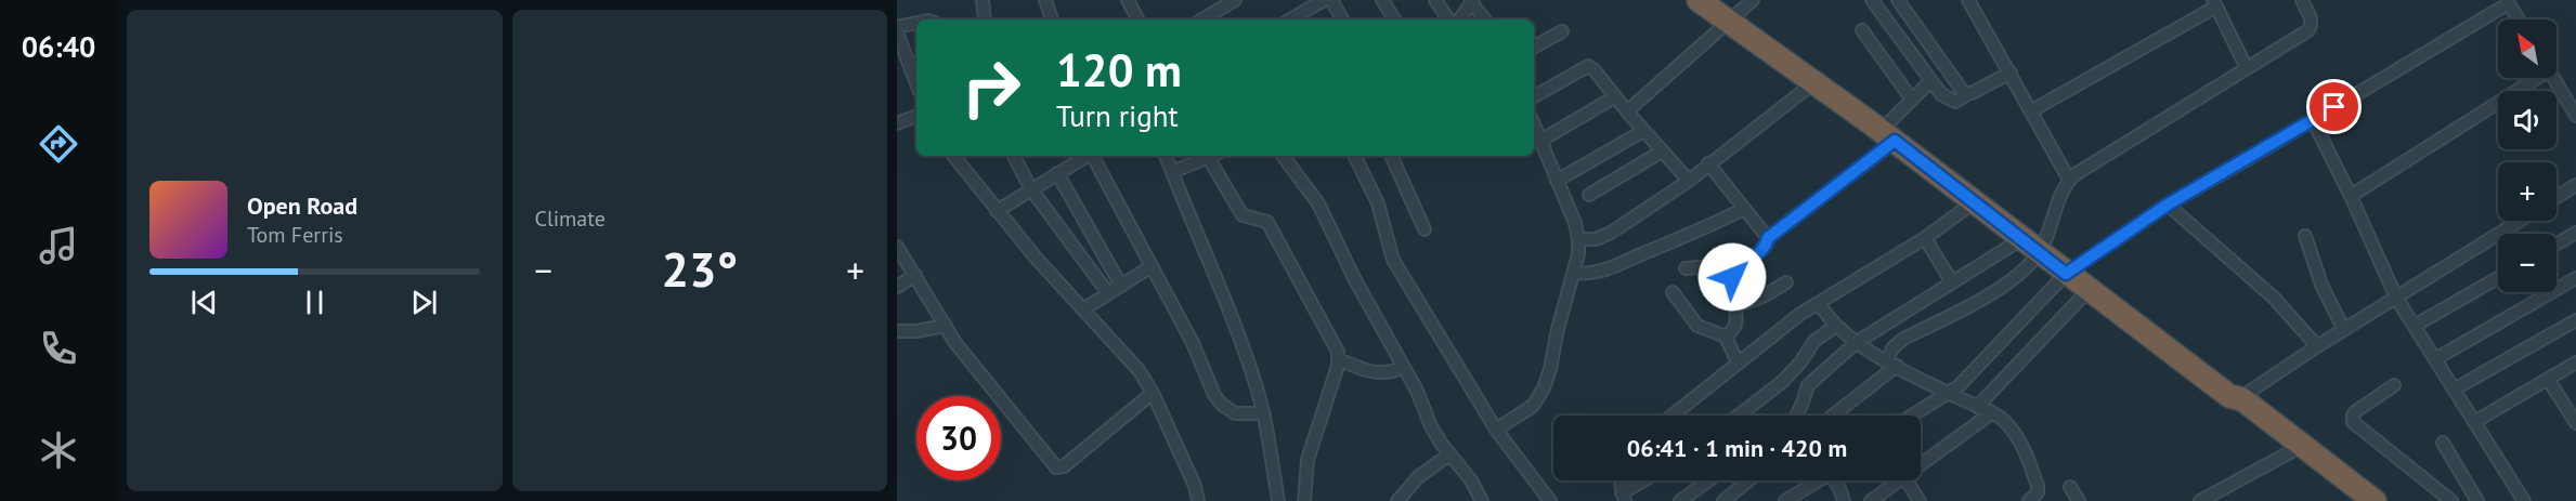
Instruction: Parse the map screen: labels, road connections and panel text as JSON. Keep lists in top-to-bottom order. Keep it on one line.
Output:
{"north":"top left","page":{"tabs":"06:40","tile":"Climate","map_buttons":["+","−"],"turn":["120 m","Turn right"],"song":["Open Road","Tom Ferris"],"heat":["−","23°","+"],"limit":"30","trip":"06:41 · 1 min · 420 m"}}
